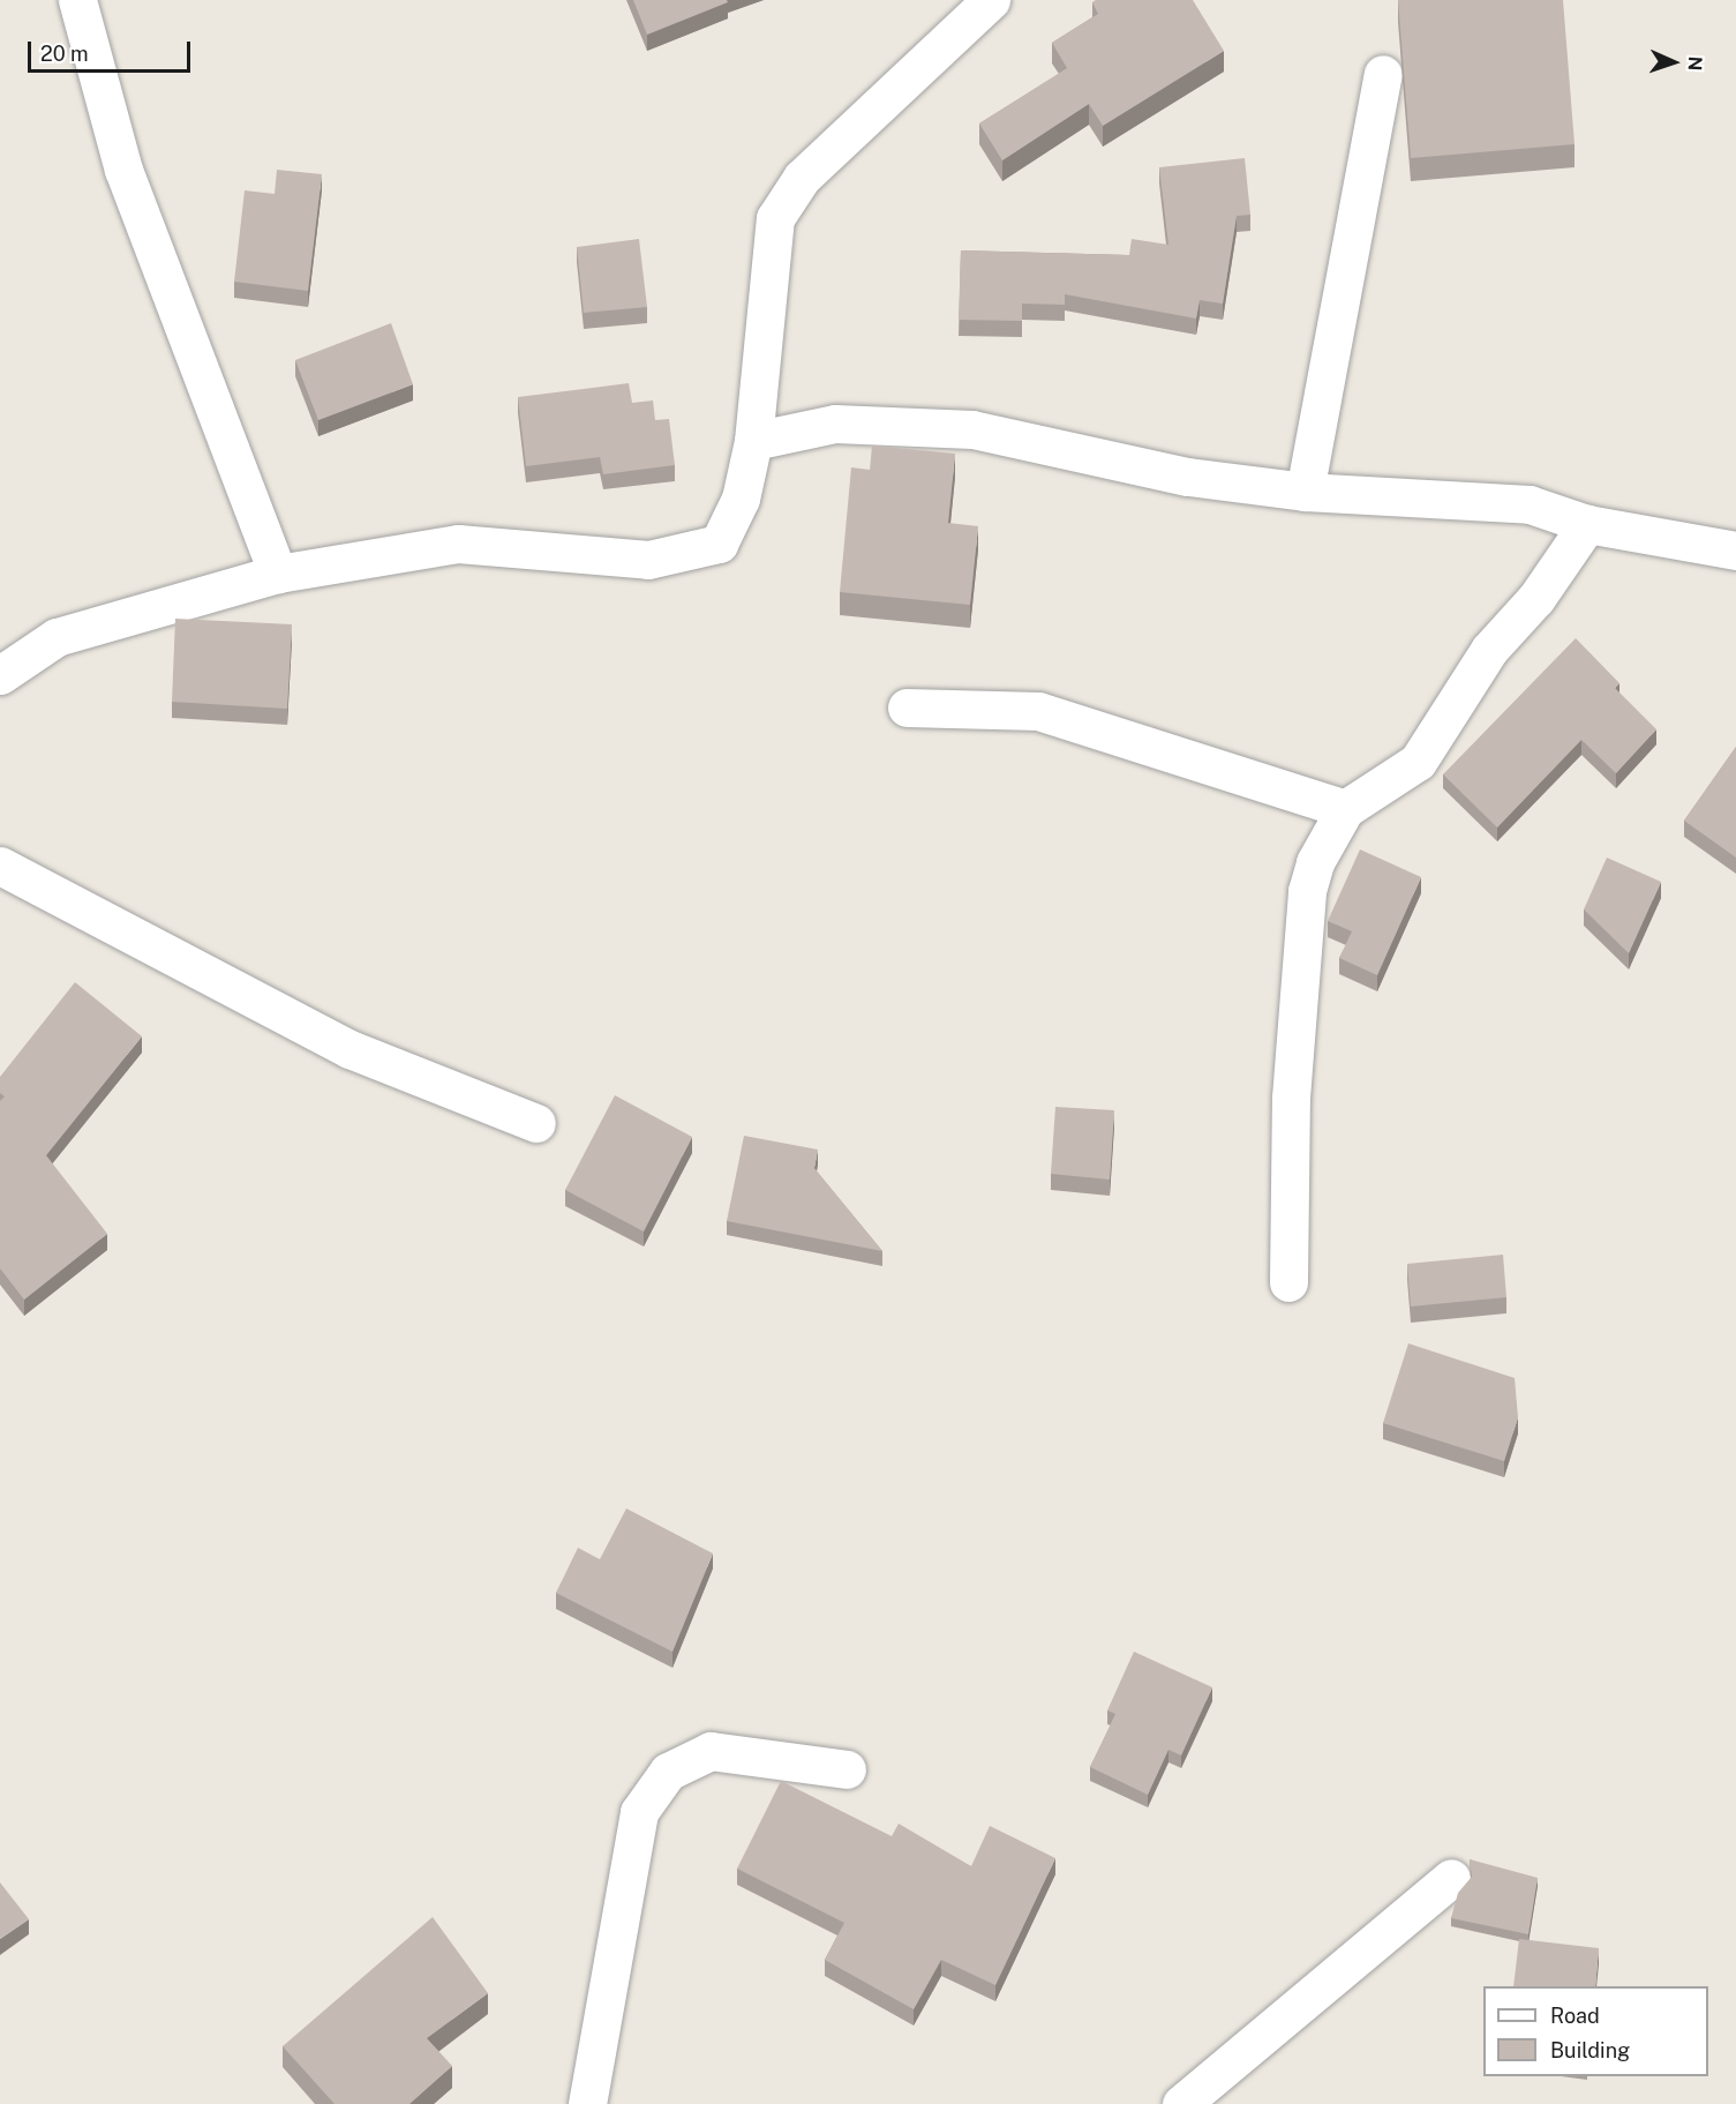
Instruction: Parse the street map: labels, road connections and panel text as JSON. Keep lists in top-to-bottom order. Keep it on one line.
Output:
{"legend":["Road","Building"],"scale_bar":"20 m","north":"right"}
